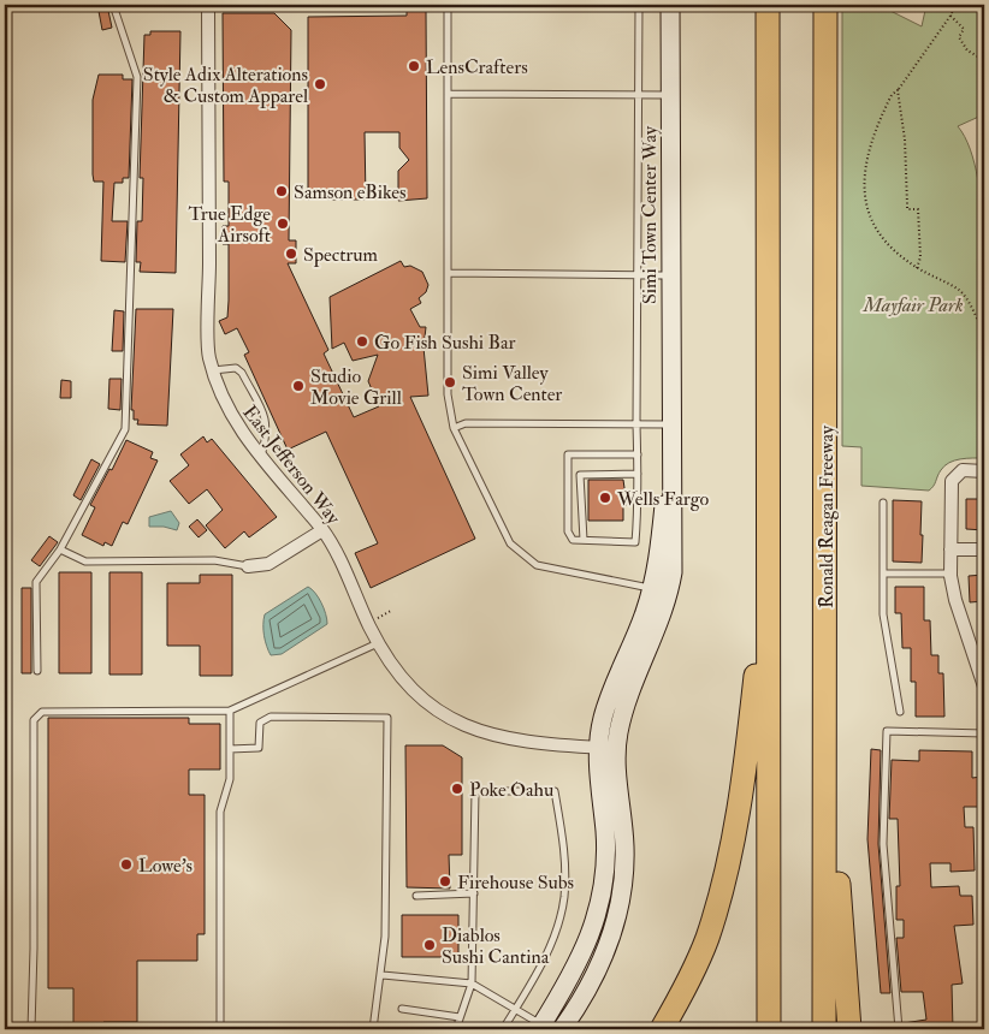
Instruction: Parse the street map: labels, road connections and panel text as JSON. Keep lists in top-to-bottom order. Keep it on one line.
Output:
{"streets":{"highway":["Ronald Reagan Freeway"],"street":["Simi Town Center Way","East Jefferson Way"]},"crossings":[["Simi Town Center Way","East Jefferson Way"]],"parks":["Mayfair Park"],"places":["LensCrafters","Style Adix Alterations & Custom Apparel","Samson eBikes","True Edge Airsoft","Spectrum","Go Fish Sushi Bar","Simi Valley Town Center","Studio Movie Grill","Wells Fargo","Poke Oahu","Lowe's","Firehouse Subs","Diablos Sushi Cantina"]}
